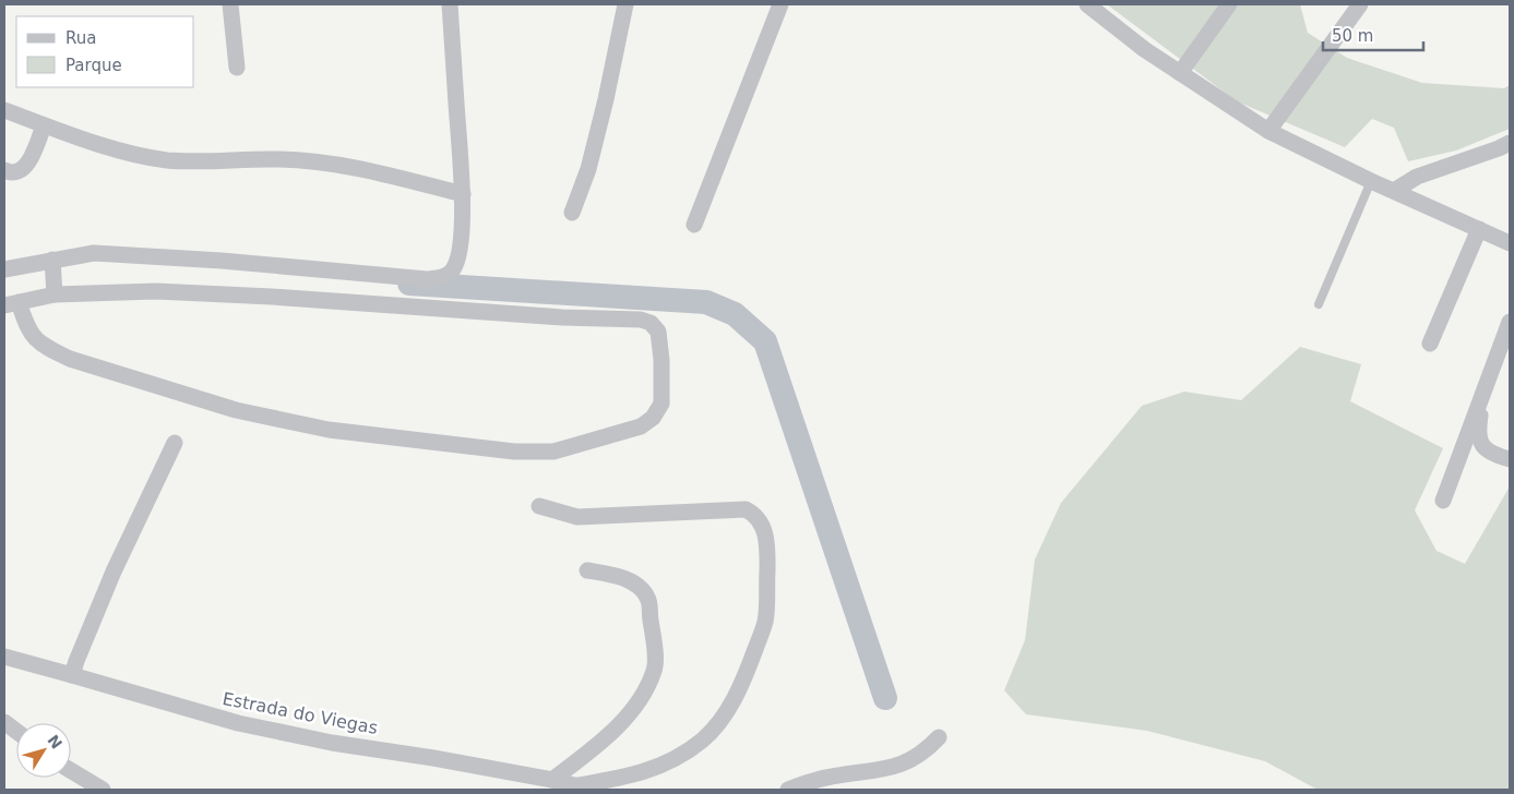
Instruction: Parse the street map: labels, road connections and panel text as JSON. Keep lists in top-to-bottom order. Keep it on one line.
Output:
{"streets":{"street":["Estrada do Viegas"]},"legend":["Rua","Parque"],"scale_bar":"50 m","north":"top right"}
